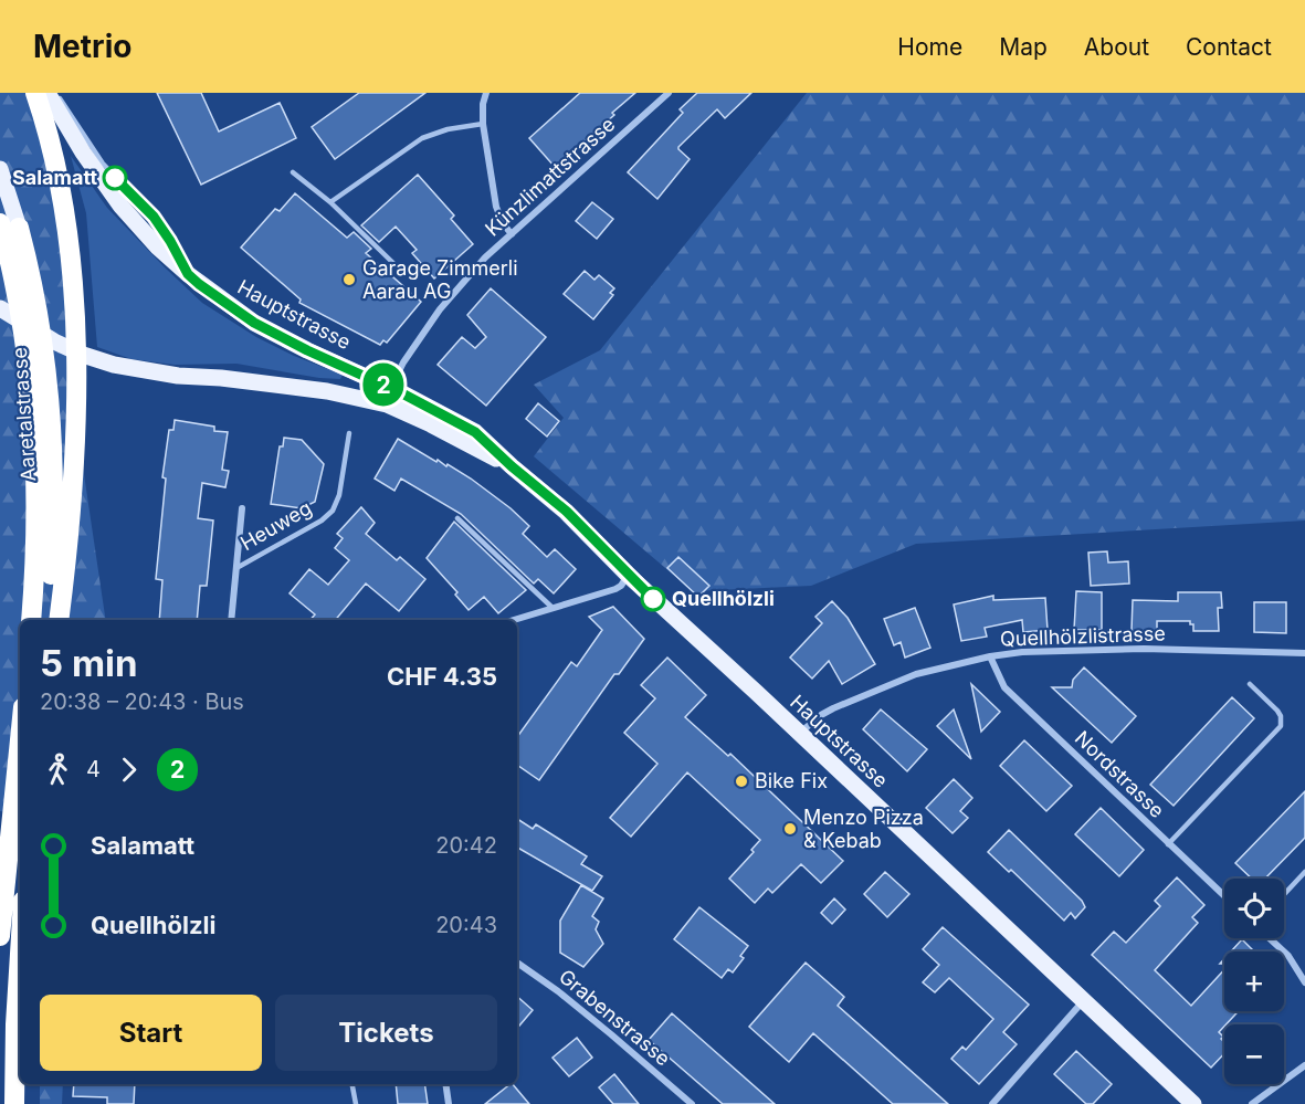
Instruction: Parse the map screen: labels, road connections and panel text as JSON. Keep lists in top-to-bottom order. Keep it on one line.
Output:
{"streets":{"highway":["Aaretalstrasse"],"main road":["Hauptstrasse"],"street":["Künzlimattstrasse","Heuweg","Quellhölzlistrasse","Nordstrasse","Grabenstrasse"]},"crossings":[["Künzlimattstrasse","Hauptstrasse"],["Hauptstrasse","Quellhölzlistrasse"],["Quellhölzlistrasse","Nordstrasse"]],"places":["Salamatt","Garage Zimmerli Aarau AG","Quellhölzli","Bike Fix","Menzo Pizza & Kebab"],"lines":["bus line 2"],"page":{"header":"Metrio","nav":["Home","Map","About","Contact"],"on_map":"2","heading":["5 min","20:38 – 20:43 · Bus","CHF 4.35"],"legs":["4","2"],"list":[{"name":"Salamatt","value":"20:42"},{"name":"Quellhölzli","value":"20:43"}],"map_buttons":["+","−"],"buttons":["Start","Tickets"]}}
